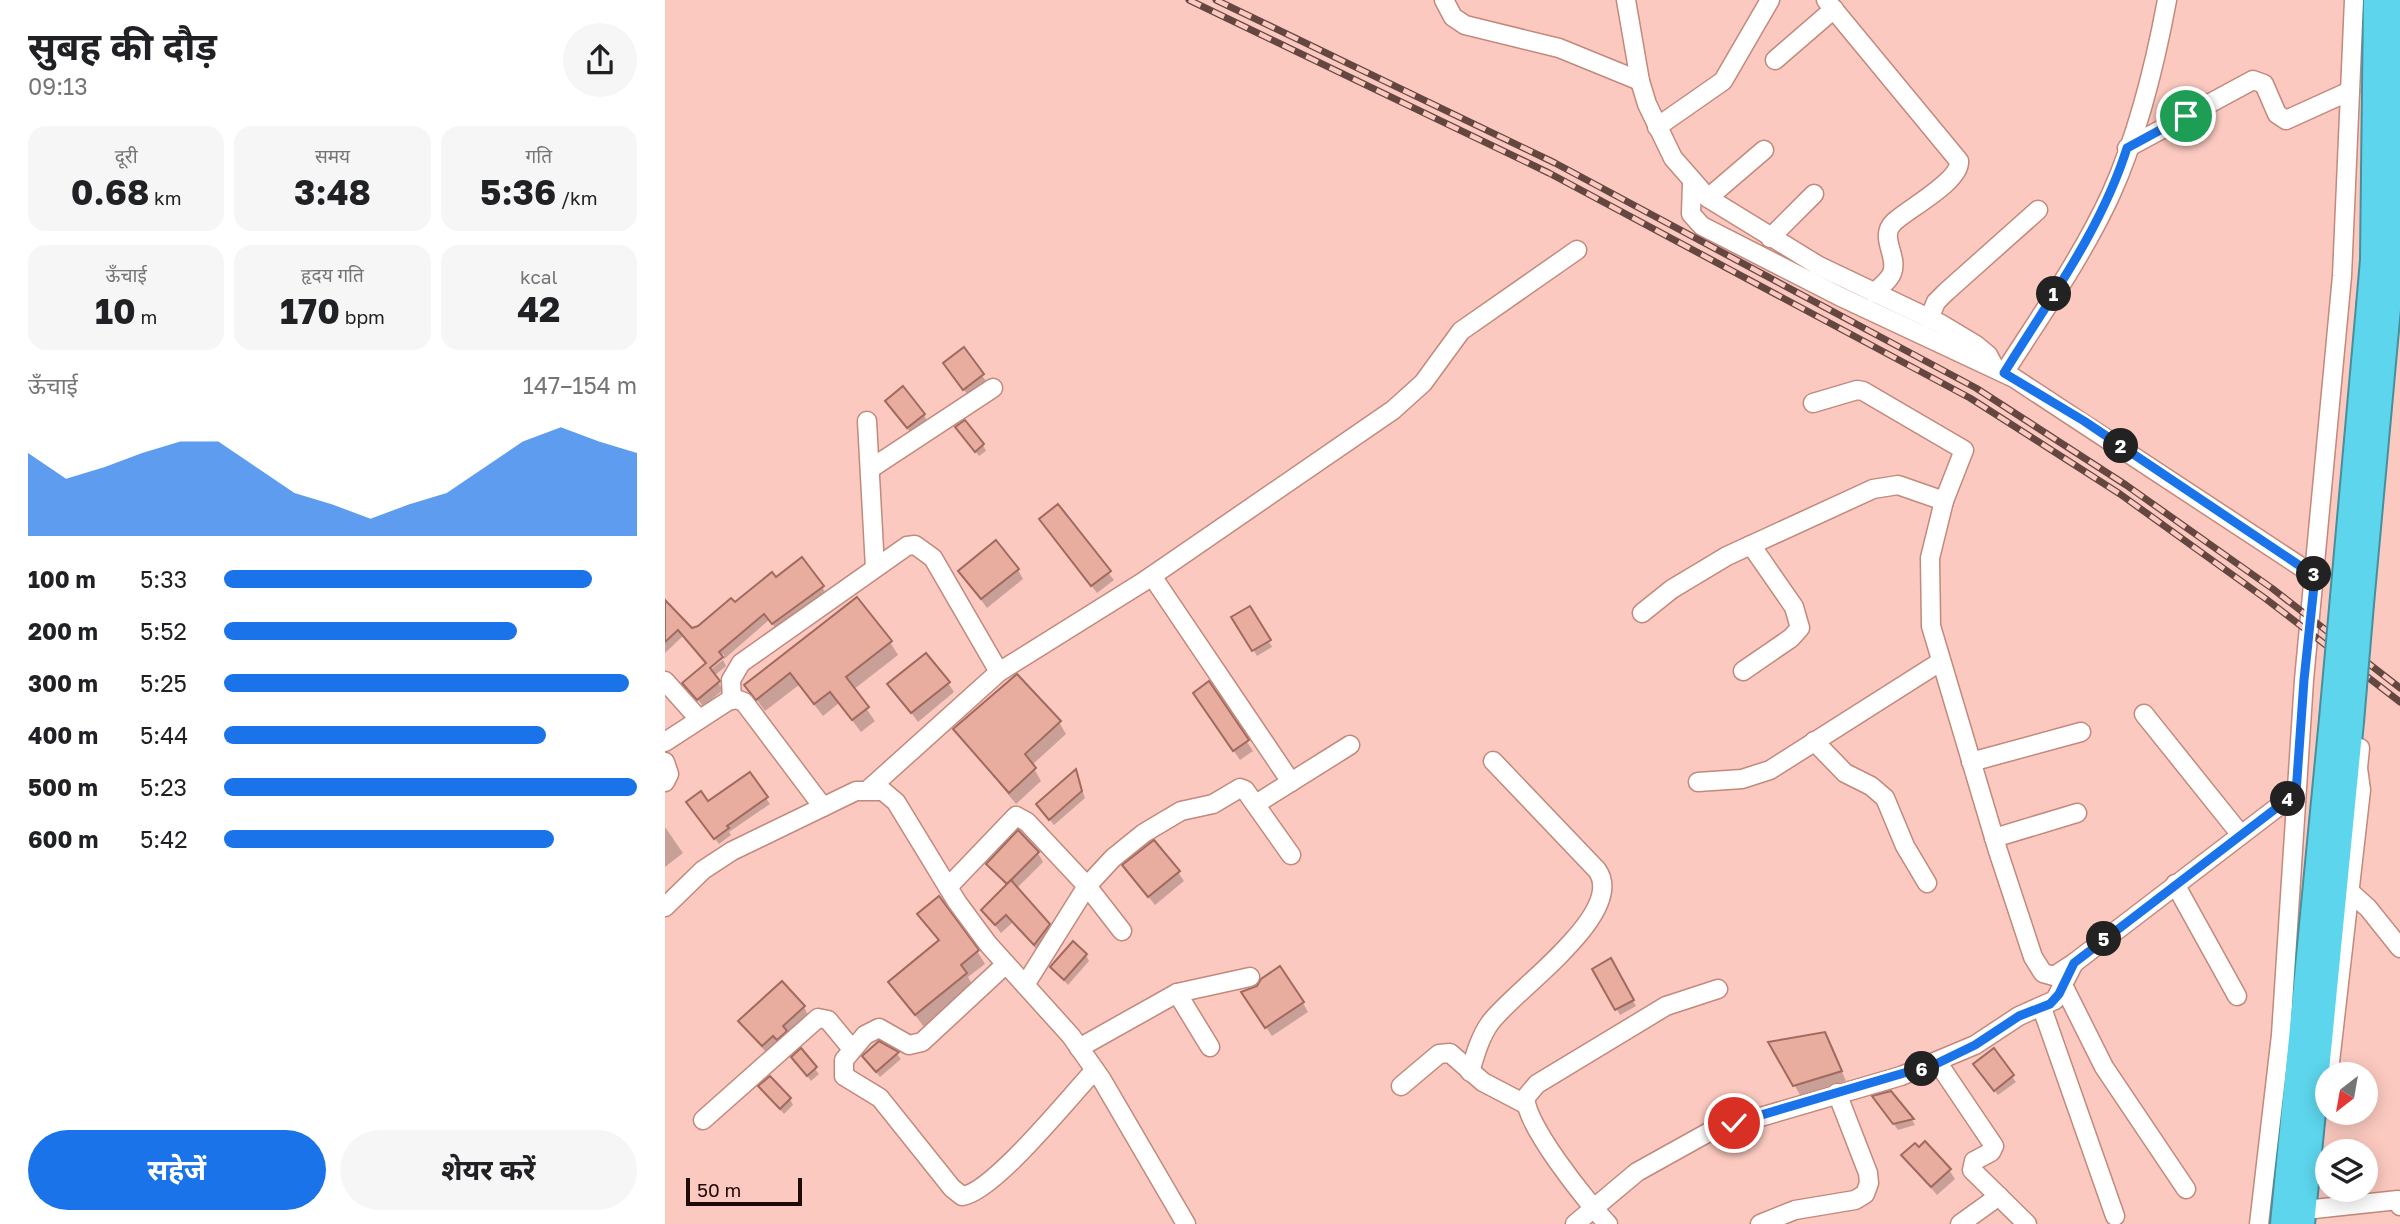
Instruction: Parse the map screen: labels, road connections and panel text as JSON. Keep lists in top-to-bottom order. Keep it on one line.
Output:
{"scale_bar":"50 m","north":"bottom left","page":{"heading":["सुबह की दौड़","09:13"],"stats":[["दूरी","0.68 km"],["समय","3:48"],["गति","5:36 /km"],["ऊँचाई","10 m"],["हृदय गति","170 bpm"],["kcal","42"]],"pins":["1","2","3","4","5","6"],"chart":["ऊँचाई","147–154 m"],"list":[{"name":"100 m","note":"5:33"},{"name":"200 m","note":"5:52"},{"name":"300 m","note":"5:25"},{"name":"400 m","note":"5:44"},{"name":"500 m","note":"5:23"},{"name":"600 m","note":"5:42"}],"buttons":["सहेजें","शेयर करें"],"scale":"50 m"}}
